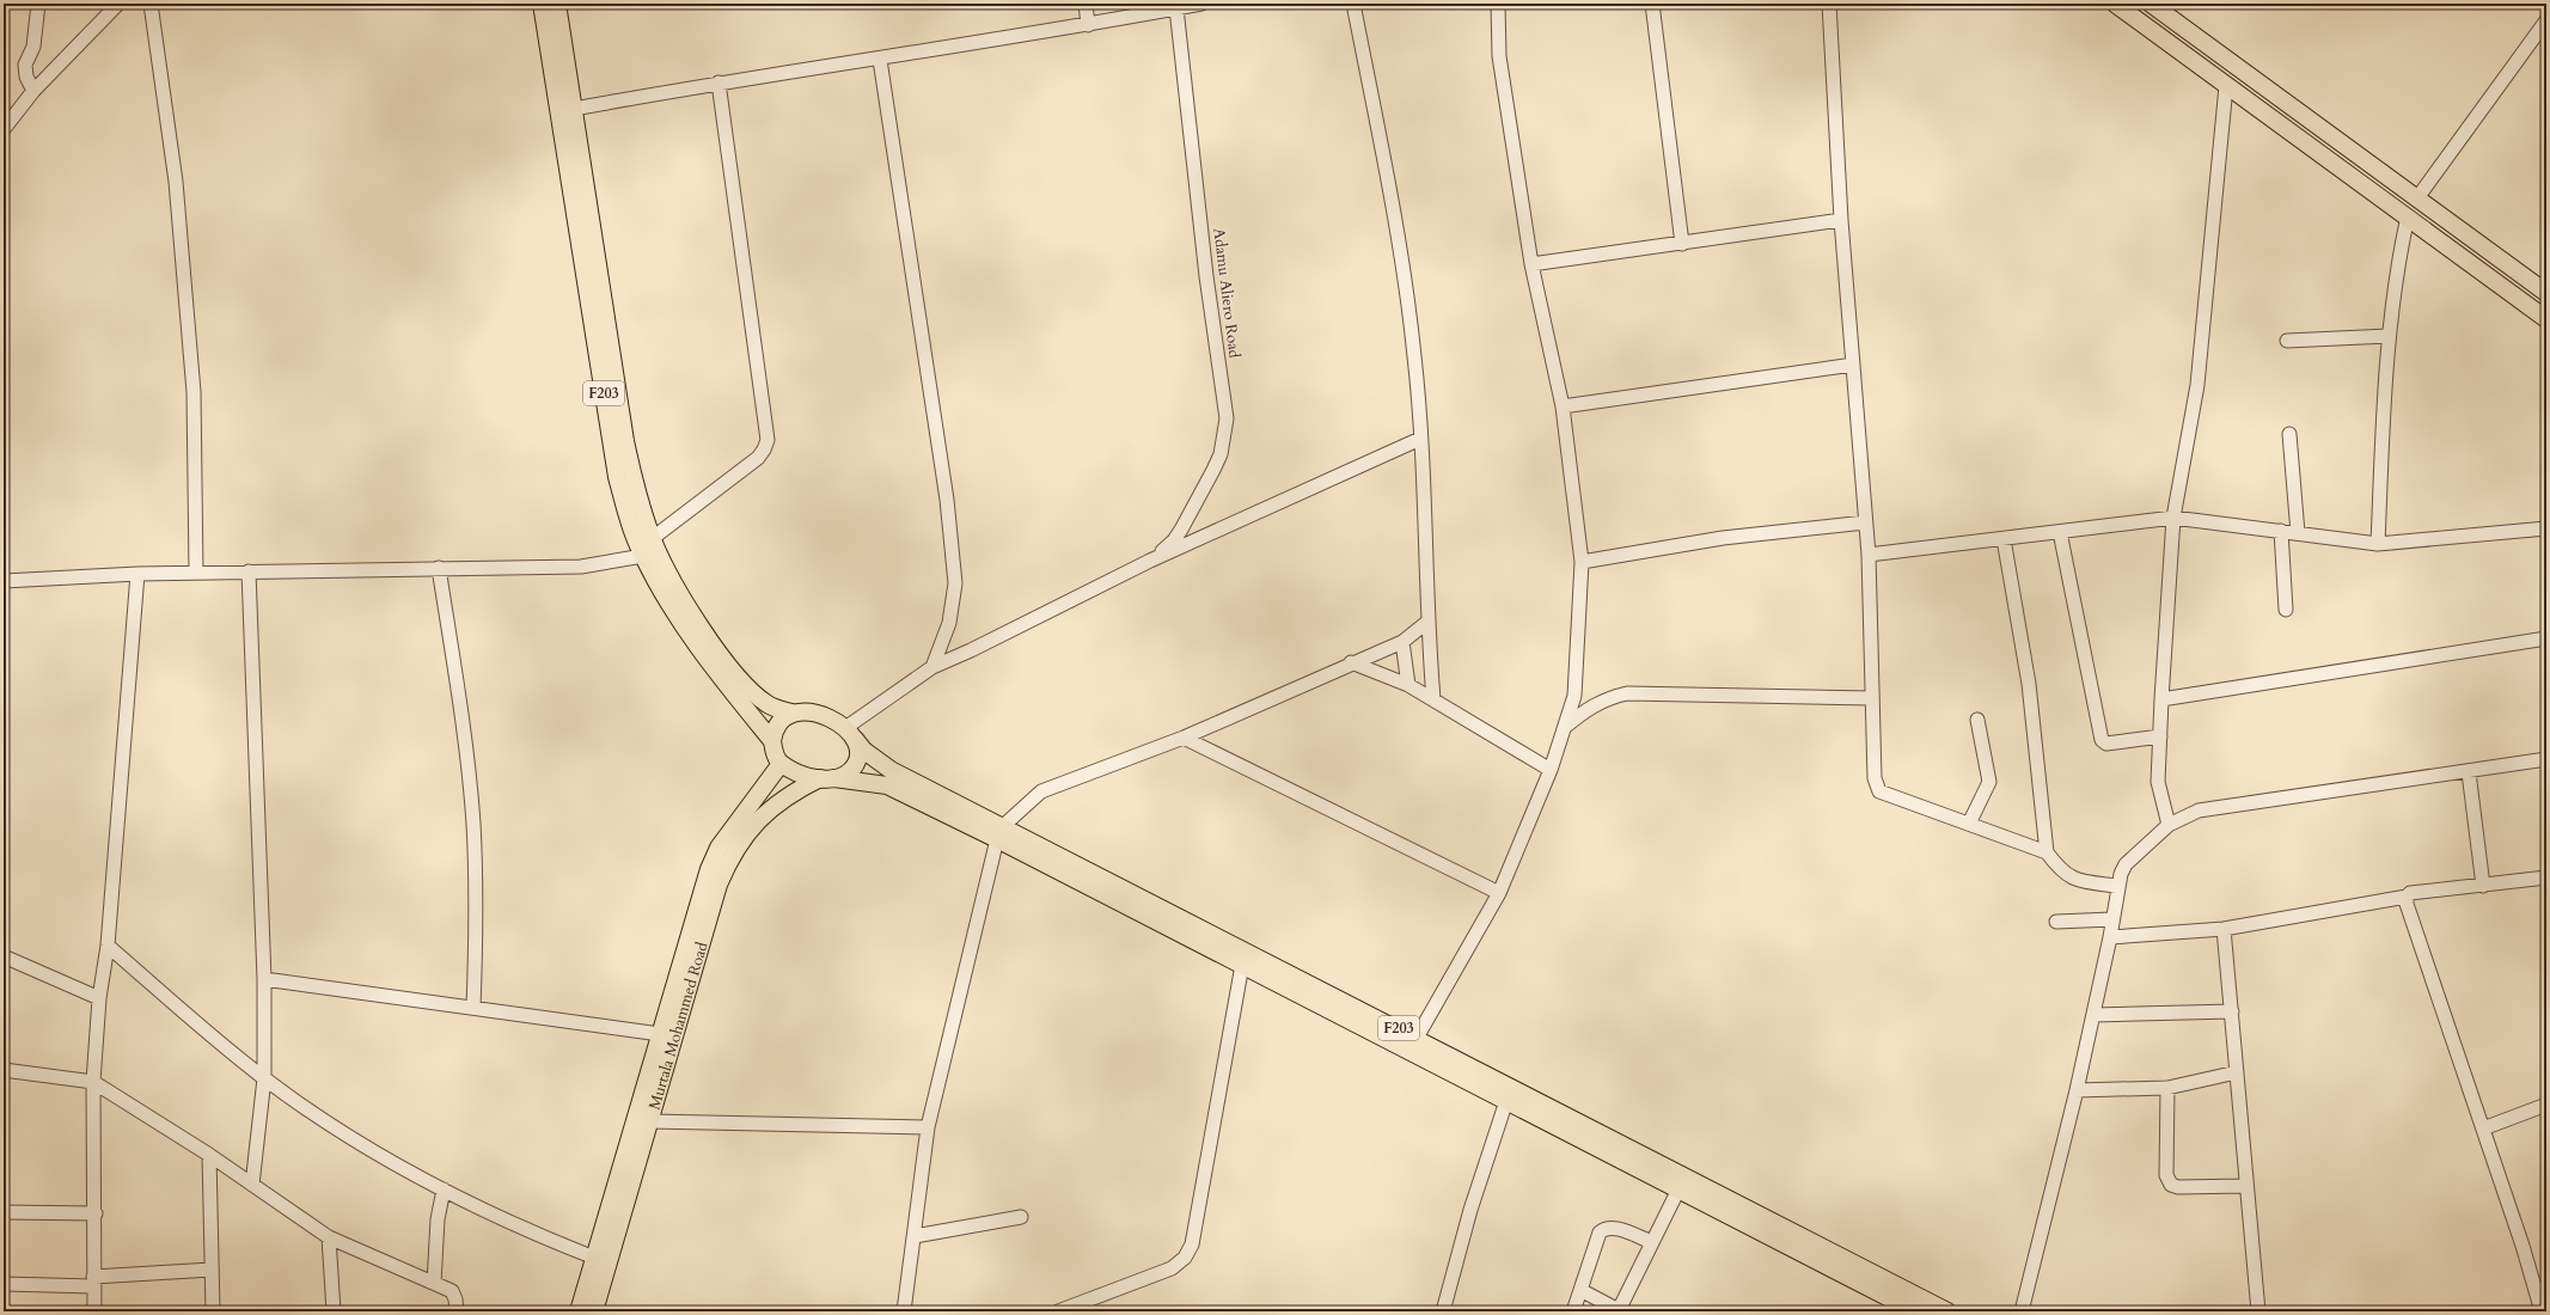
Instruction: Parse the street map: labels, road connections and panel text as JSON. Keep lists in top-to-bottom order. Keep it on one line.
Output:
{"streets":{"main road":["F203","Murtala Mohammed Road"],"street":["Adamu Aliero Road"]},"crossings":[["F203","Murtala Mohammed Road"]]}
